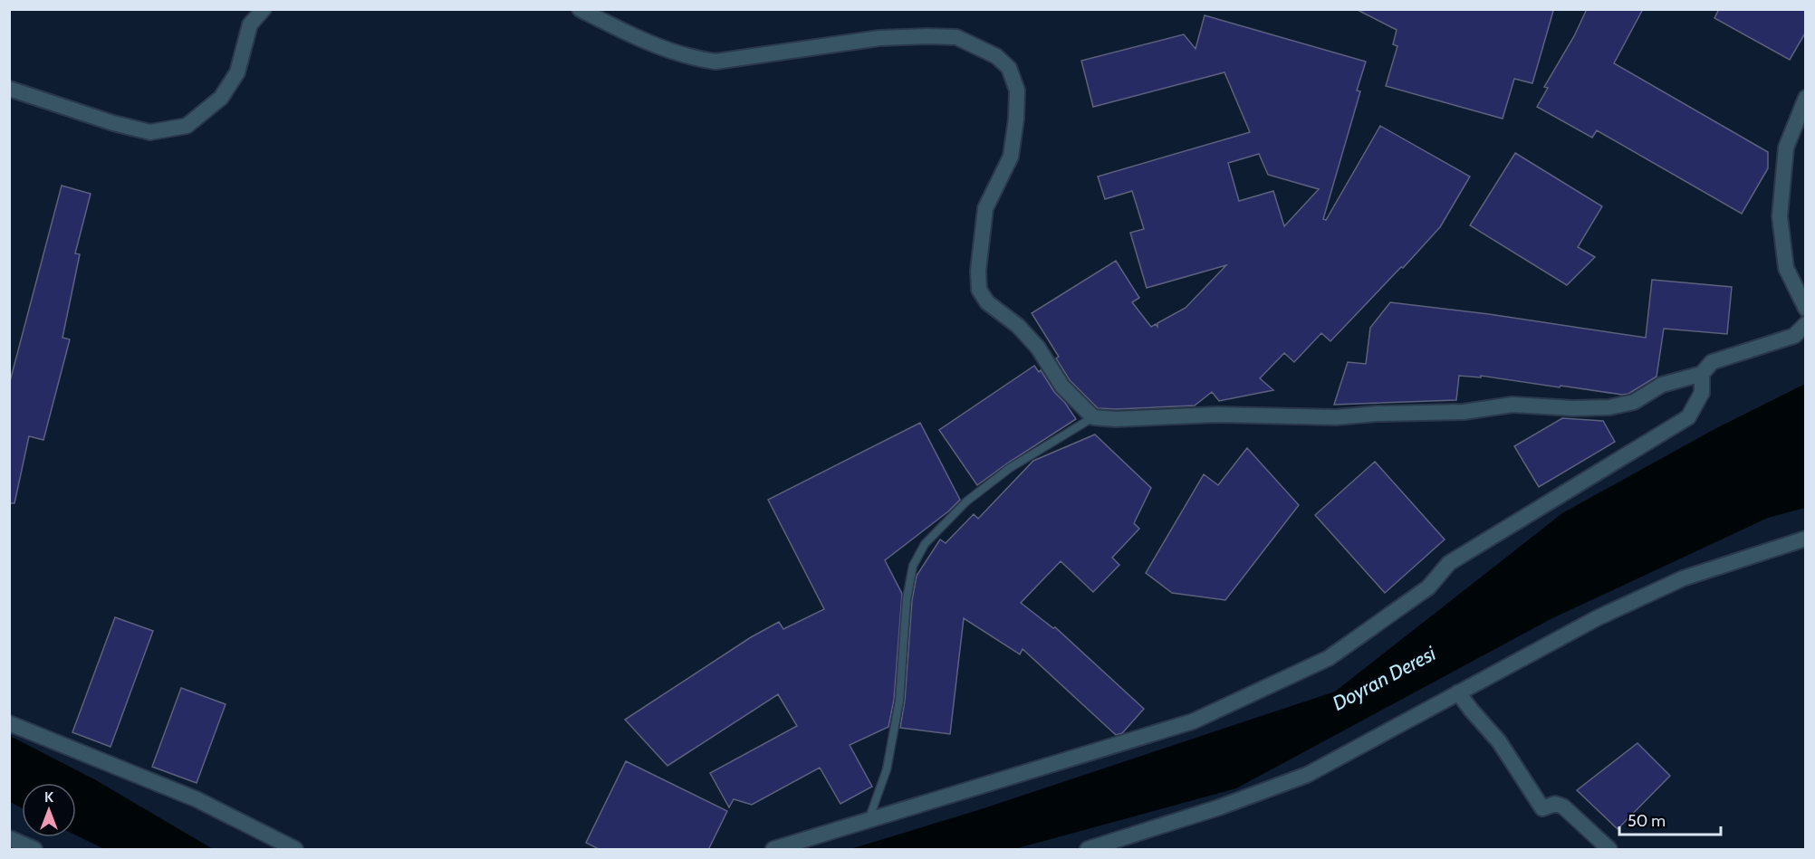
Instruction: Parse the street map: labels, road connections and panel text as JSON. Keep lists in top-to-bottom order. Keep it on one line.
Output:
{"water":["Doyran Deresi"],"scale_bar":"50 m","north":"top"}
